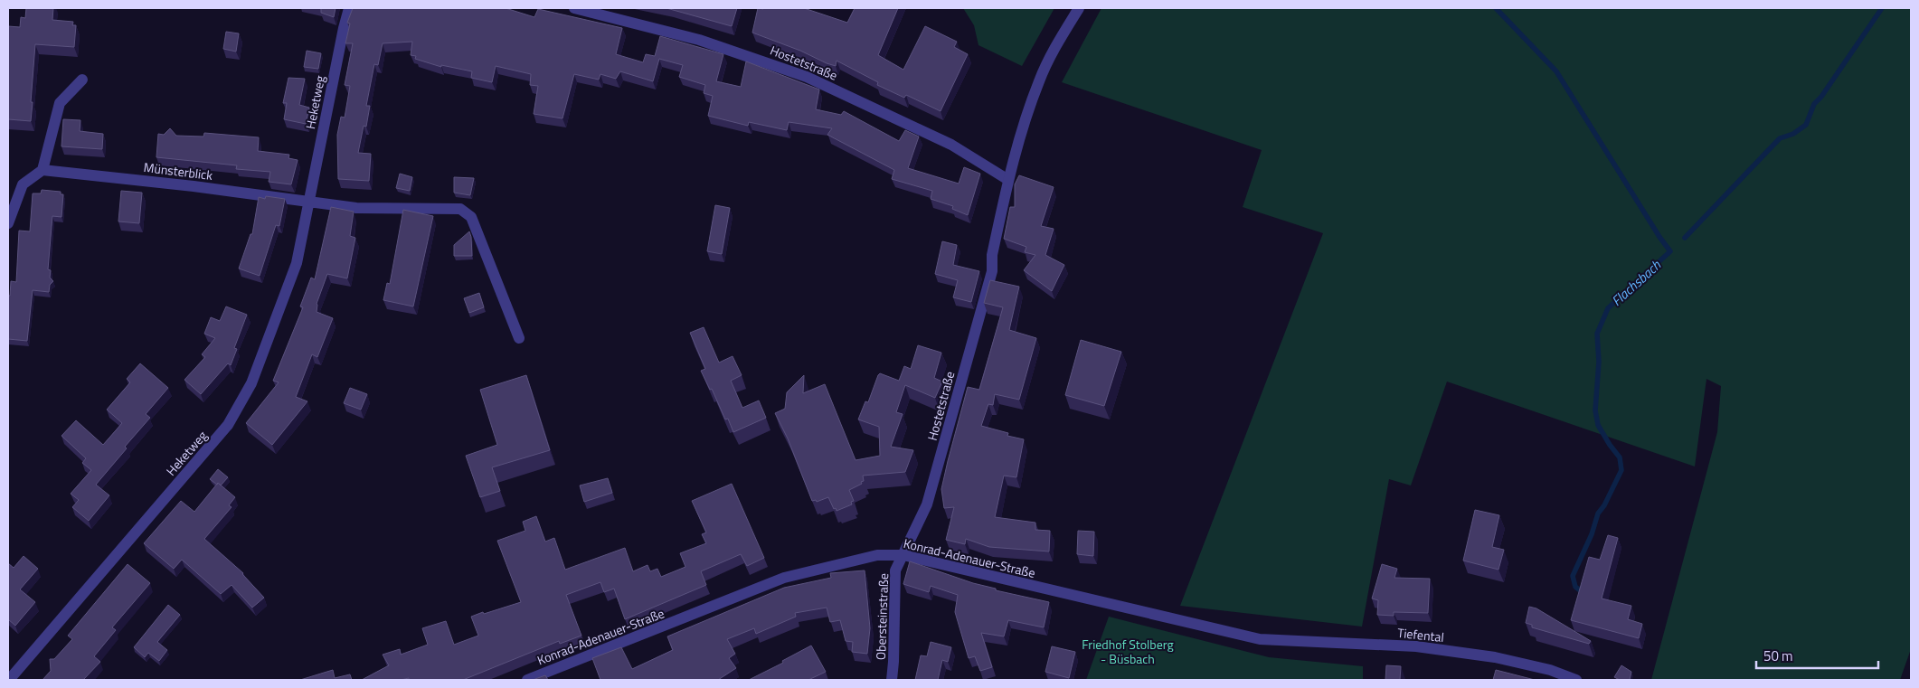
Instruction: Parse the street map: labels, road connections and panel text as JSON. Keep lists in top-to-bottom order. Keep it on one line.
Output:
{"streets":{"street":["Hostetstraße","Heketweg","Münsterblick","Konrad-Adenauer-Straße","Obersteinstraße","Tiefental"]},"crossings":[["Hostetstraße","Konrad-Adenauer-Straße"],["Hostetstraße","Obersteinstraße"],["Heketweg","Münsterblick"],["Konrad-Adenauer-Straße","Obersteinstraße"],["Konrad-Adenauer-Straße","Tiefental"]],"water":["Flachsbach"],"parks":["Friedhof Stolberg - Büsbach"],"scale_bar":"50 m"}
